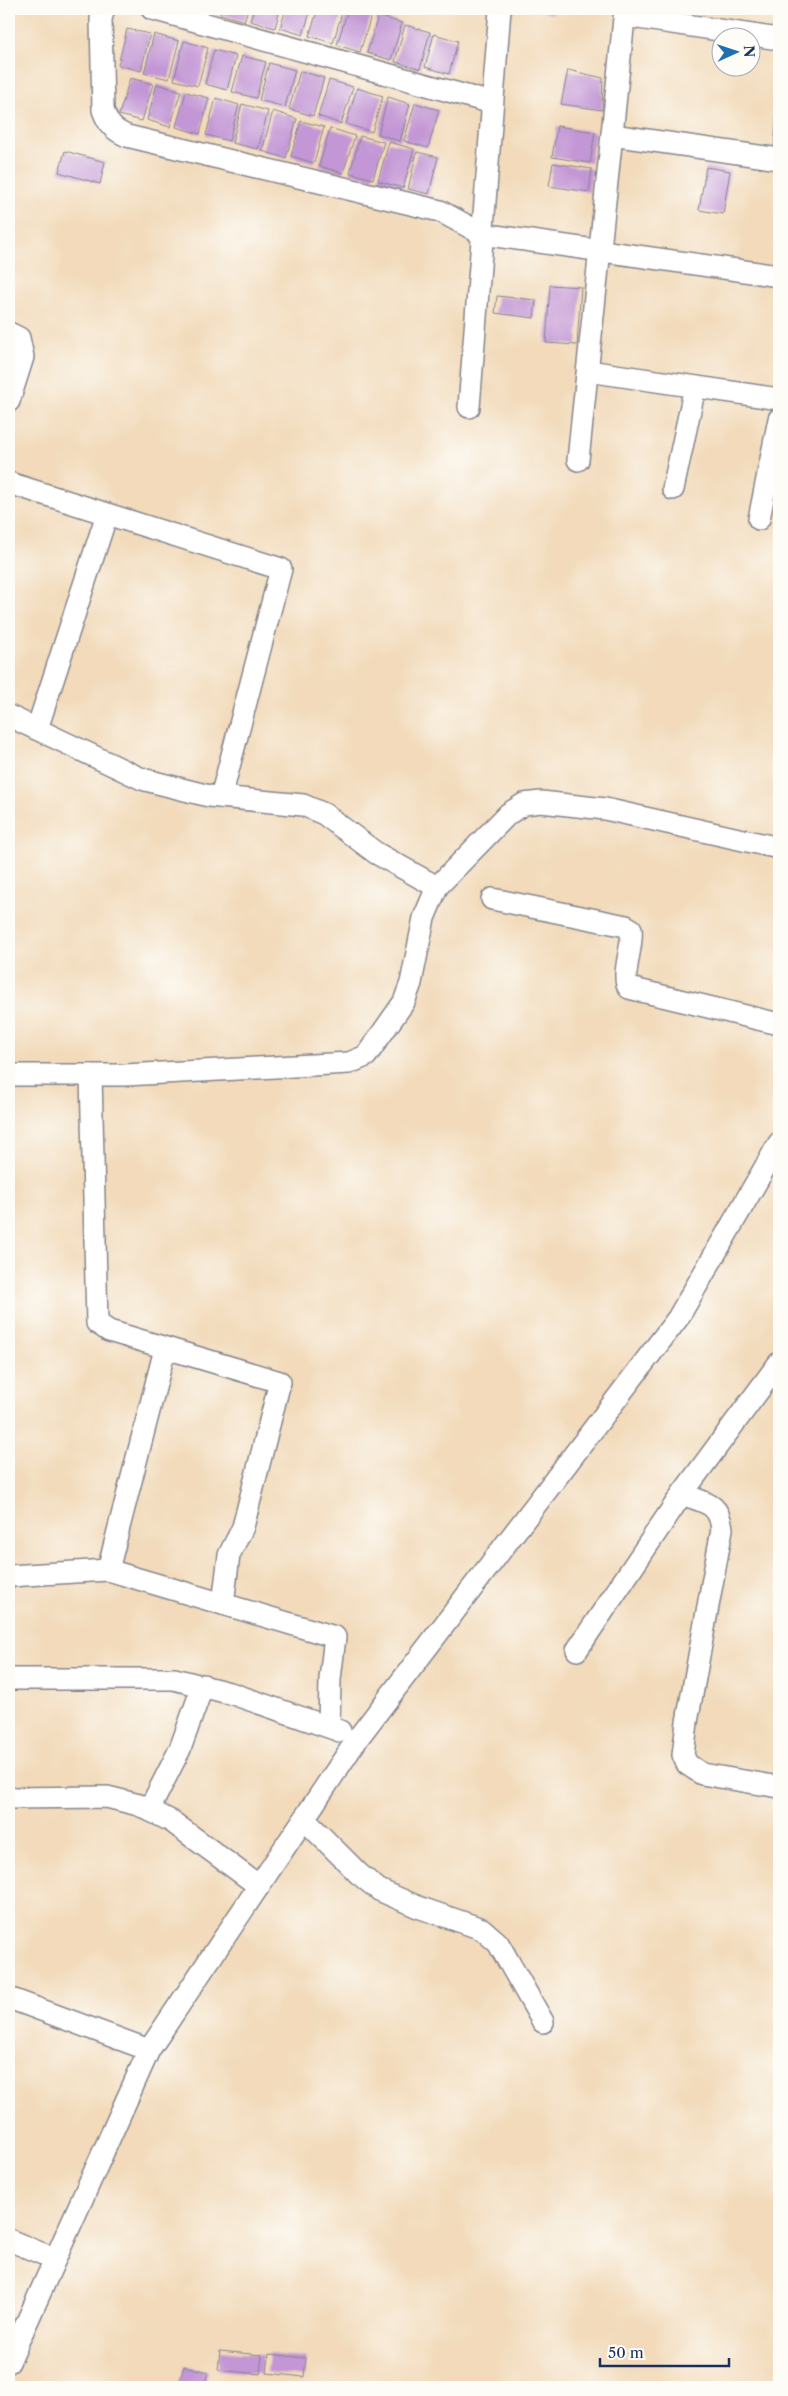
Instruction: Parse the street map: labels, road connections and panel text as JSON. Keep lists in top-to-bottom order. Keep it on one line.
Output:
{"scale_bar":"50 m","north":"right"}
